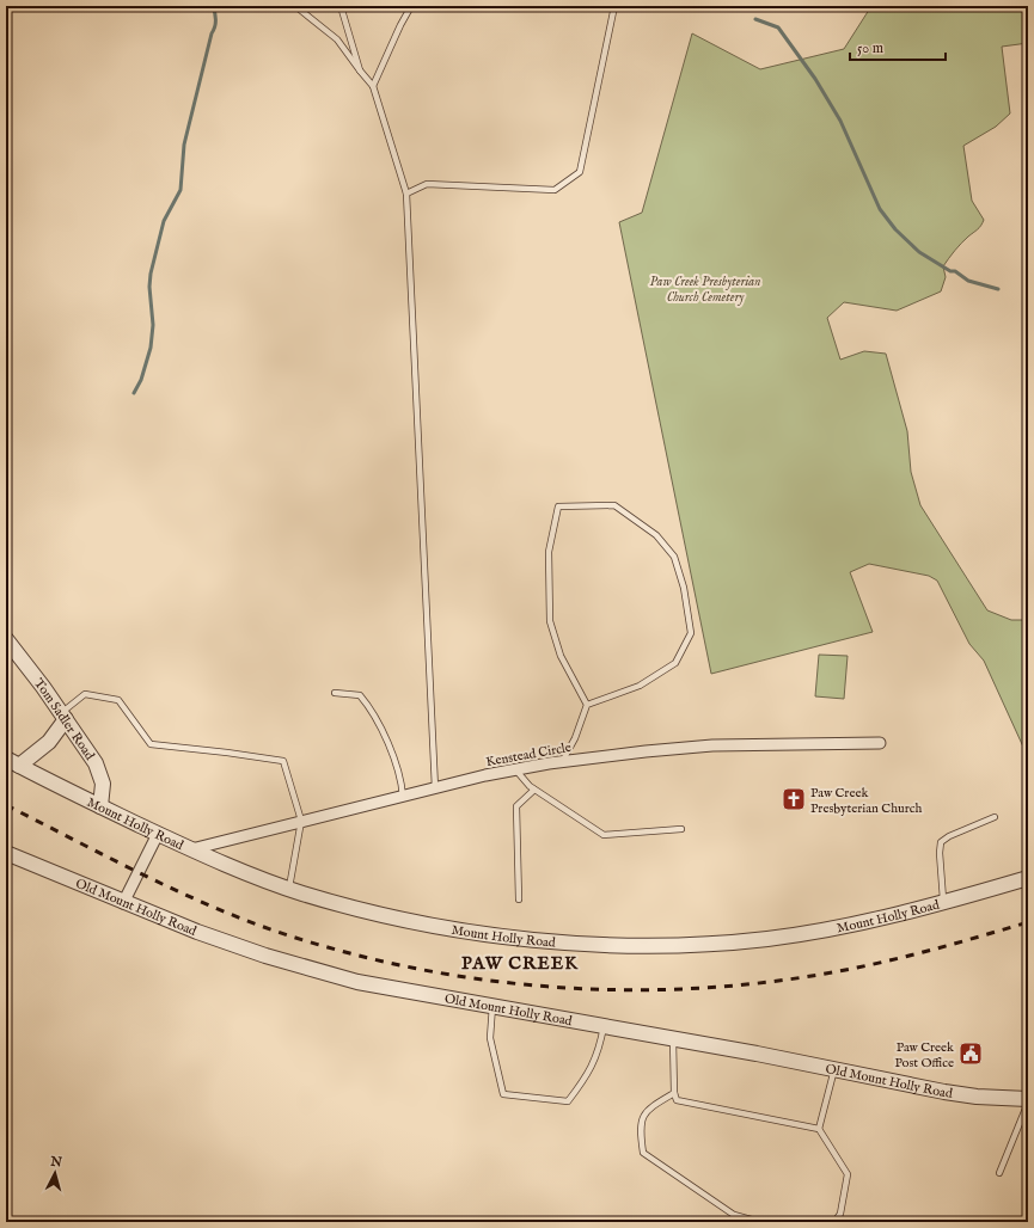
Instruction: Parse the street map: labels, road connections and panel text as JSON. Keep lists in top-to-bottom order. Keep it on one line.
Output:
{"streets":{"street":["Tom Sadler Road","Kenstead Circle","Mount Holly Road","Old Mount Holly Road"]},"crossings":[["Tom Sadler Road","Mount Holly Road"],["Kenstead Circle","Mount Holly Road"]],"districts":["PAW CREEK"],"parks":["Paw Creek Presbyterian Church Cemetery"],"places":{"church":["Paw Creek Presbyterian Church"],"public building":["Paw Creek Post Office"]},"scale_bar":"50 m","north":"top"}
